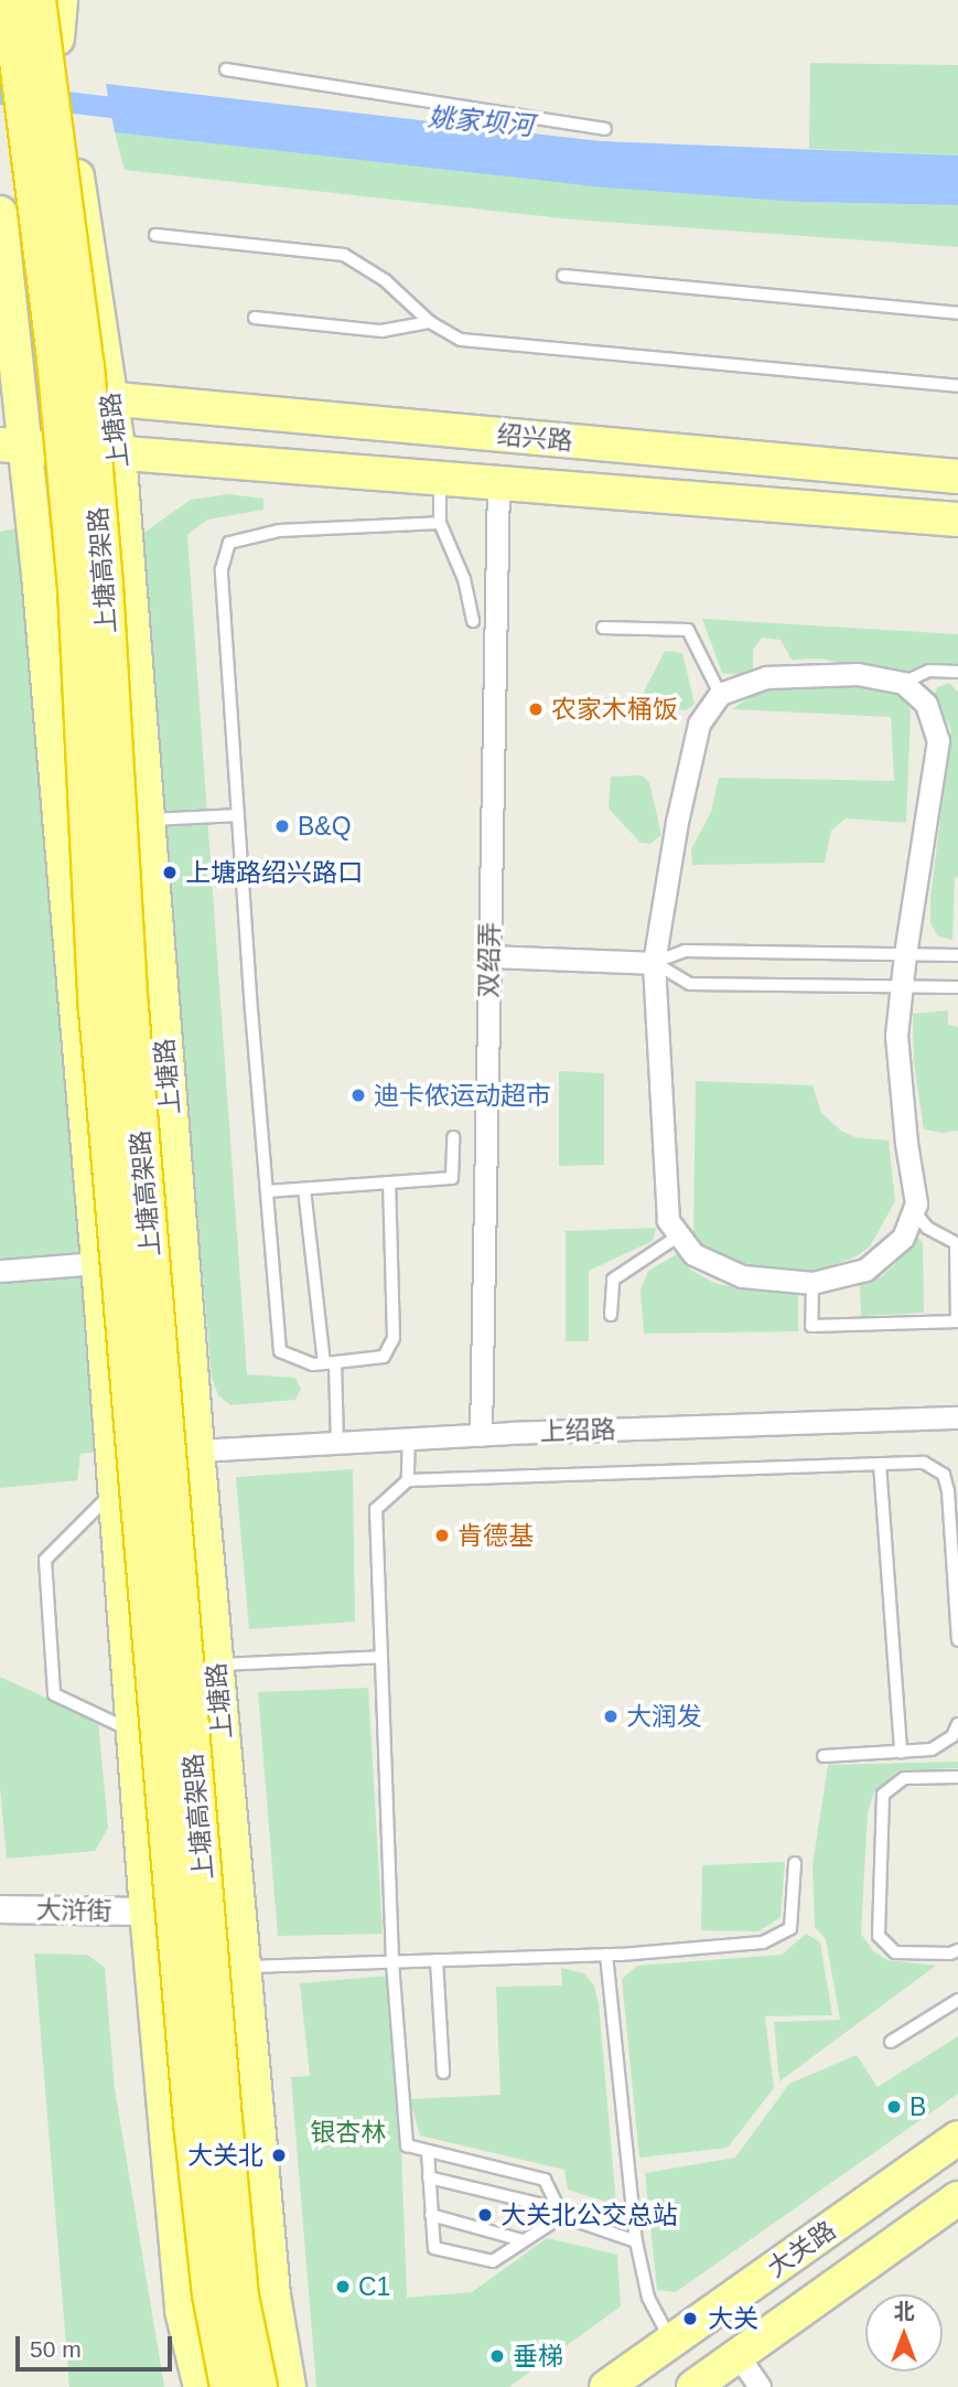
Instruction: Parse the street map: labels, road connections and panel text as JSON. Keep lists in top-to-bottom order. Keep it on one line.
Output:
{"streets":{"highway":["上塘高架路"],"main road":["上塘路","绍兴路","大关路"],"street":["双绍弄","上绍路","大浒街"]},"crossings":[["上塘路","绍兴路"],["上塘路","上绍路"],["绍兴路","双绍弄"],["双绍弄","上绍路"]],"water":["姚家坝河"],"parks":["银杏林"],"places":["农家木桶饭","B&Q","上塘路绍兴路口","迪卡侬运动超市","肯德基","大润发","B","大关北","大关北公交总站","C1","大关","垂梯"],"scale_bar":"50 m","north":"top"}
